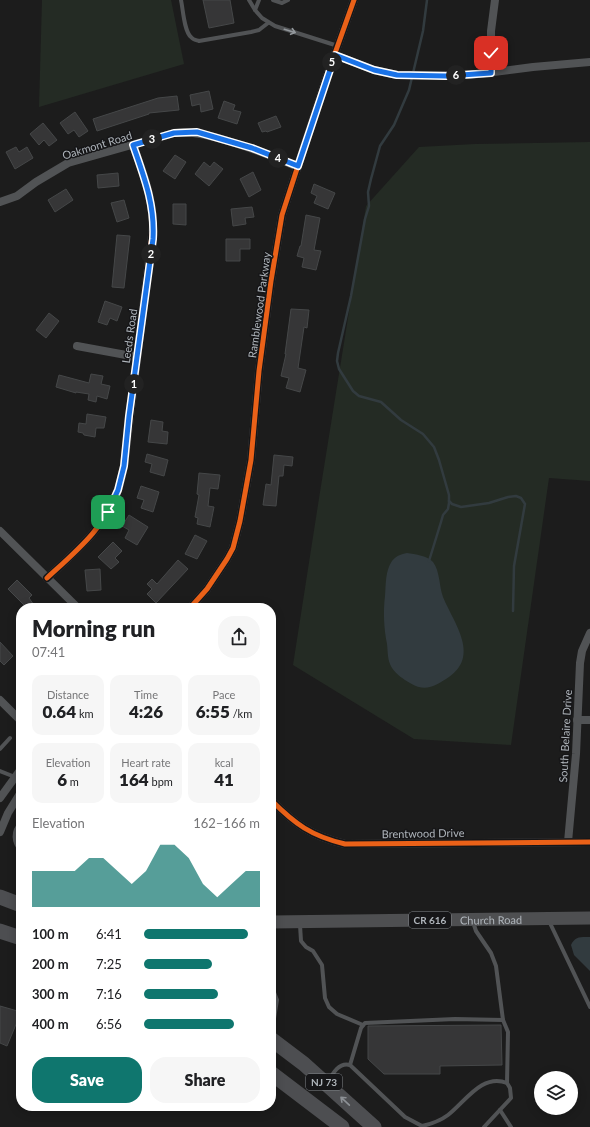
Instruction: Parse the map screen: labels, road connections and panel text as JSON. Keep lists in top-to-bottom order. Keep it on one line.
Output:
{"streets":{"highway":["NJ 73"],"main road":["Church Road","CR 616"],"street":["Oakmont Road","Ramblewood Parkway","Leeds Road","South Belaire Drive","Brentwood Drive"]},"crossings":[["Oakmont Road","Ramblewood Parkway"],["Oakmont Road","Leeds Road"],["South Belaire Drive","Brentwood Drive"]],"page":{"pins":["5","6","3","4","2","1"],"heading":["Morning run","07:41"],"stats":[["Distance","0.64 km"],["Time","4:26"],["Pace","6:55 /km"],["Elevation","6 m"],["Heart rate","164 bpm"],["kcal","41"]],"chart":["Elevation","162–166 m"],"list":[{"name":"100 m","note":"6:41"},{"name":"200 m","note":"7:25"},{"name":"300 m","note":"7:16"},{"name":"400 m","note":"6:56"}],"buttons":["Save","Share"]}}
